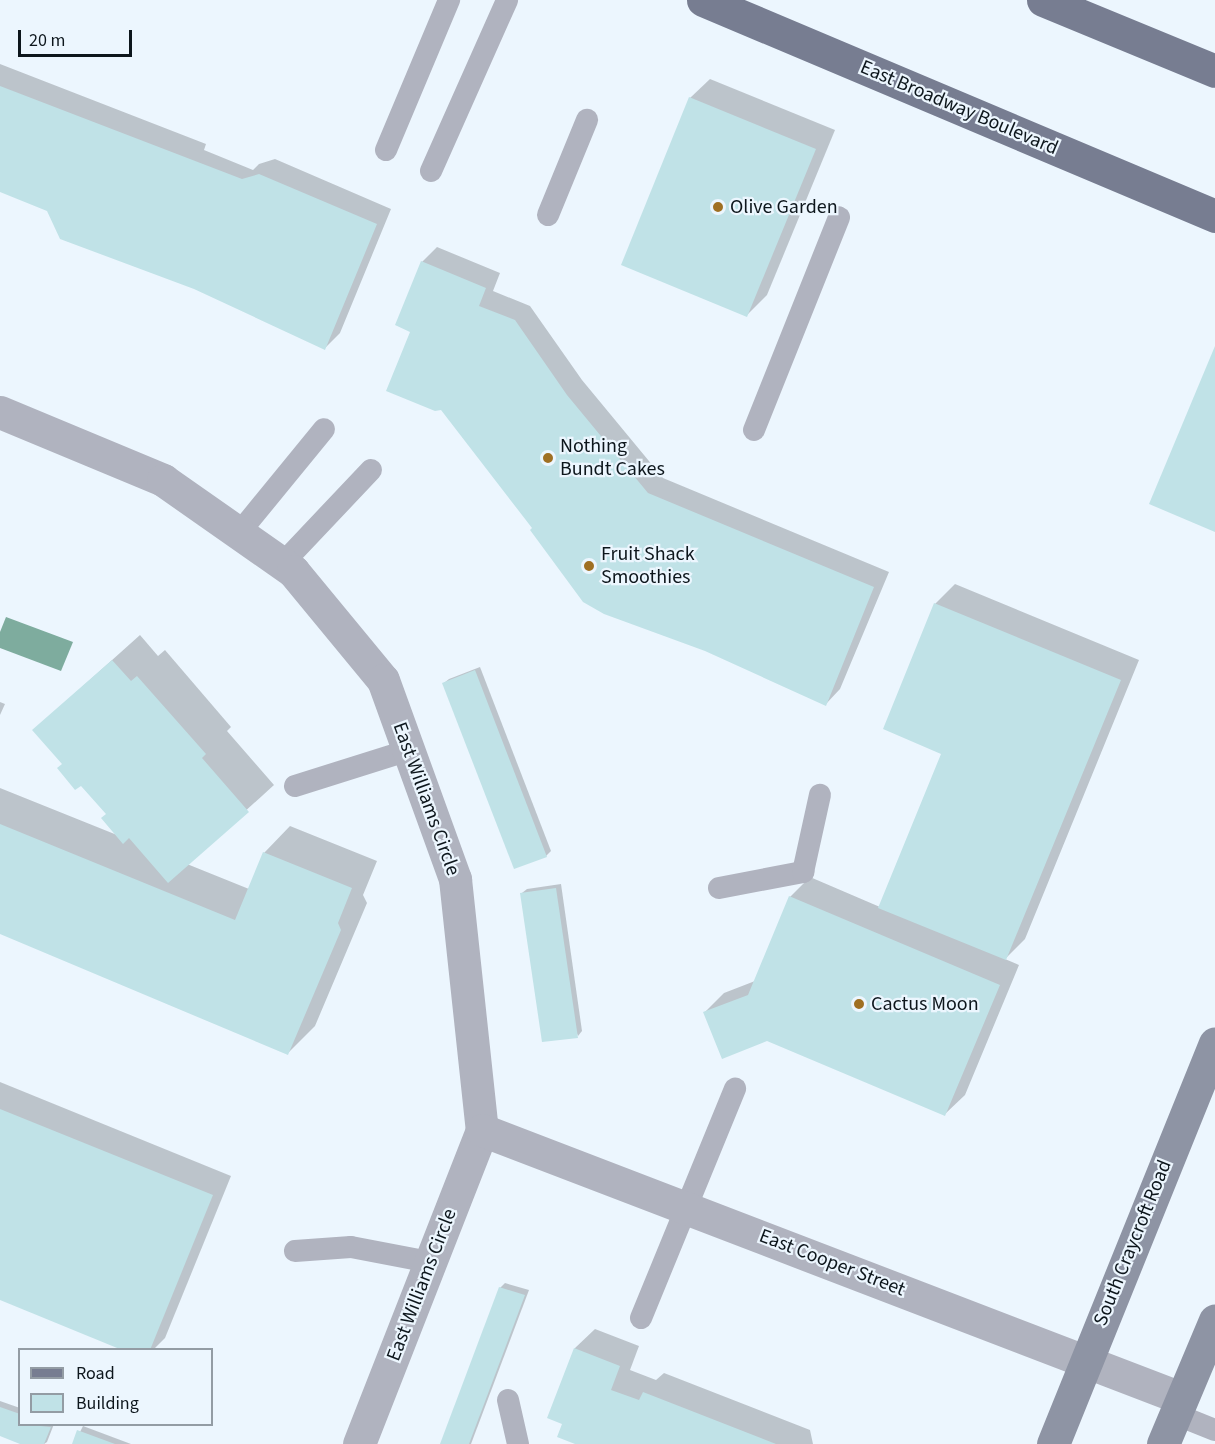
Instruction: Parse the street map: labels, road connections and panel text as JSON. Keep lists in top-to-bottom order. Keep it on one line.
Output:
{"streets":{"main road":["East Broadway Boulevard","South Craycroft Road"],"street":["East Williams Circle","East Cooper Street"]},"crossings":[["East Williams Circle","East Cooper Street"],["South Craycroft Road","East Cooper Street"]],"places":["Olive Garden","Nothing Bundt Cakes","Fruit Shack Smoothies","Cactus Moon"],"legend":["Road","Building"],"scale_bar":"20 m"}
